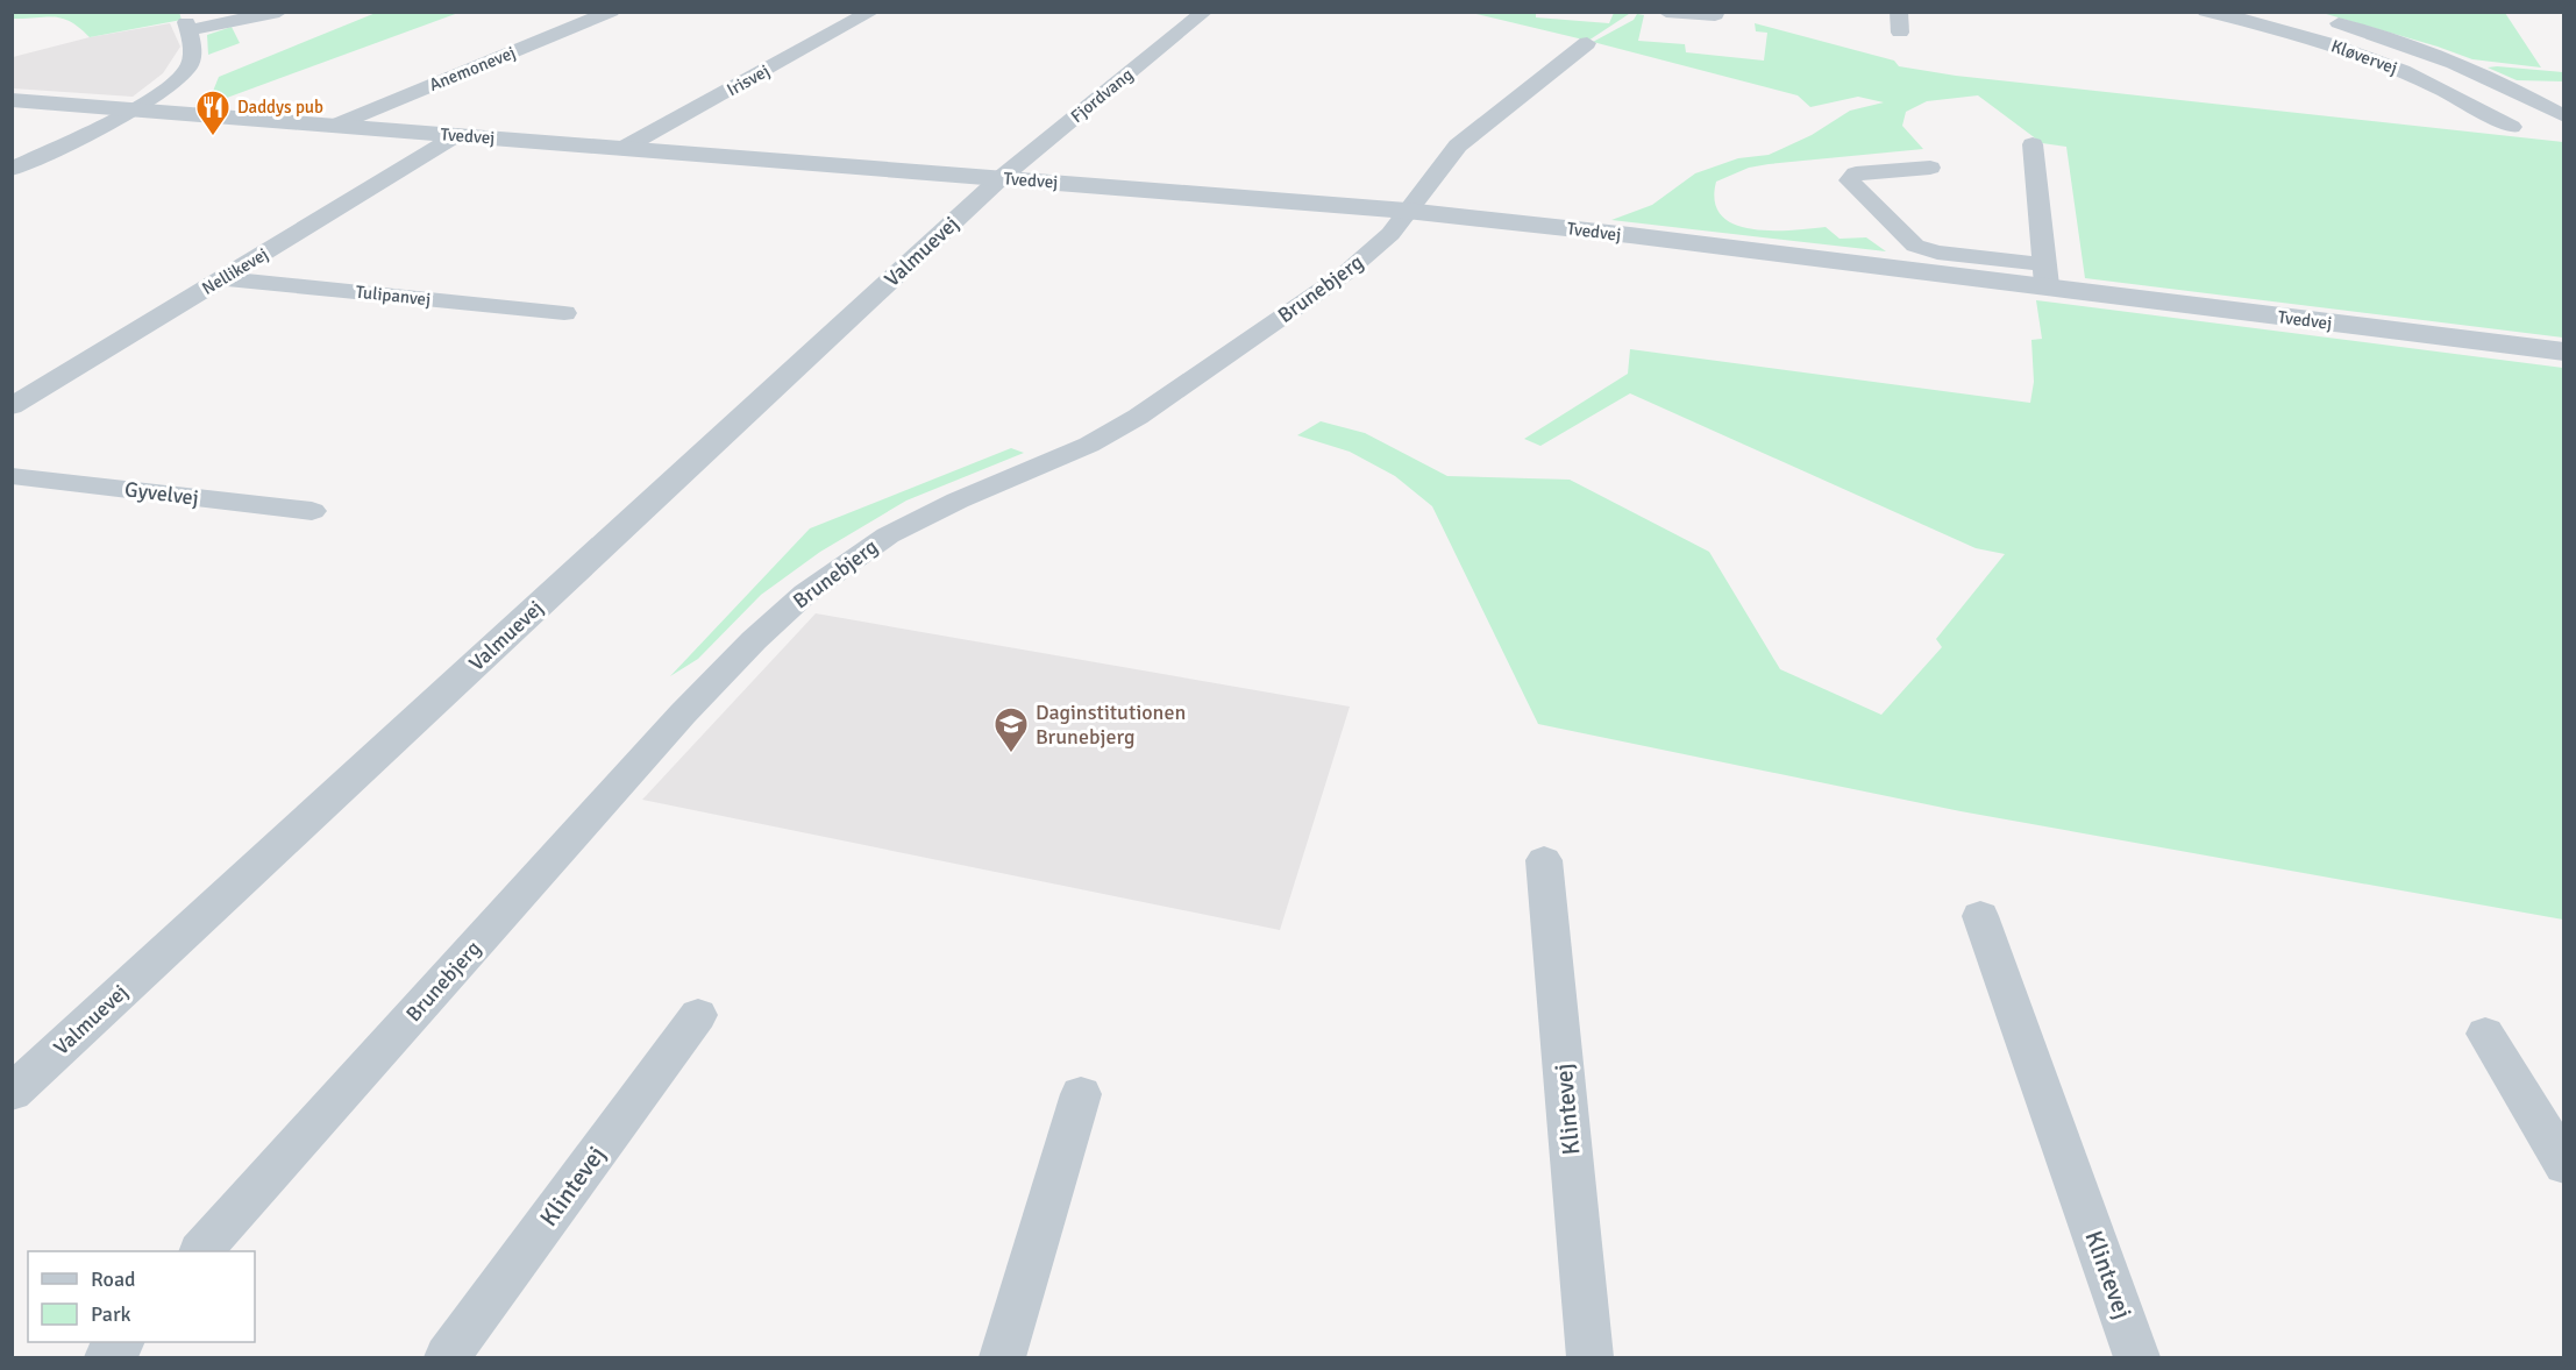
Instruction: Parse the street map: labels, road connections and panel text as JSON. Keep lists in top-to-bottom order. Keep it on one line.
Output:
{"streets":{"street":["Kløvervej","Anemonevej","Irisvej","Fjordvang","Tvedvej","Valmuevej","Nellikevej","Brunebjerg","Tulipanvej","Gyvelvej","Klintevej"]},"crossings":[["Anemonevej","Tvedvej"],["Irisvej","Tvedvej"],["Fjordvang","Tvedvej"],["Fjordvang","Valmuevej"],["Tvedvej","Valmuevej"],["Tvedvej","Nellikevej"],["Tvedvej","Brunebjerg"],["Nellikevej","Tulipanvej"]],"places":{"restaurant":["Daddys pub"],"school or university":["Daginstitutionen Brunebjerg"]},"legend":["Road","Park"]}
